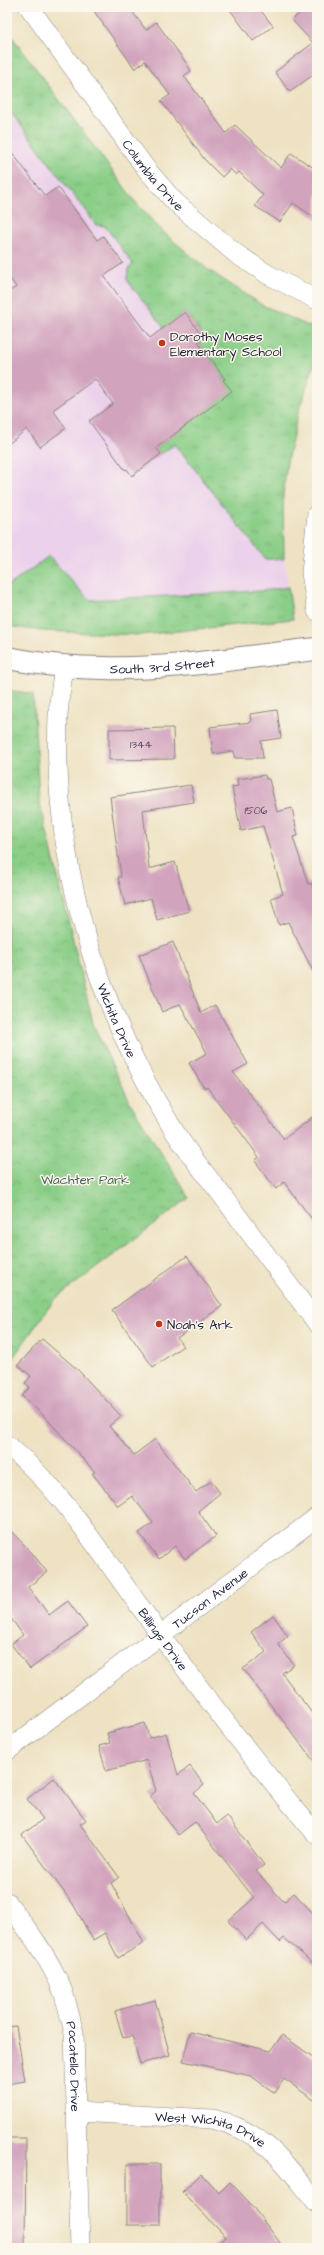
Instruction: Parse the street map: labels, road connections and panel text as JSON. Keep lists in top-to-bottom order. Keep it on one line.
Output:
{"streets":{"street":["Columbia Drive","South 3rd Street","Wichita Drive","Tucson Avenue","Billings Drive","Pocatello Drive","West Wichita Drive"]},"crossings":[["South 3rd Street","Wichita Drive"],["Tucson Avenue","Billings Drive"],["Pocatello Drive","West Wichita Drive"]],"parks":["Wachter Park"],"places":["Dorothy Moses Elementary School","Noah's Ark"],"house_numbers":["1344","1506"]}
